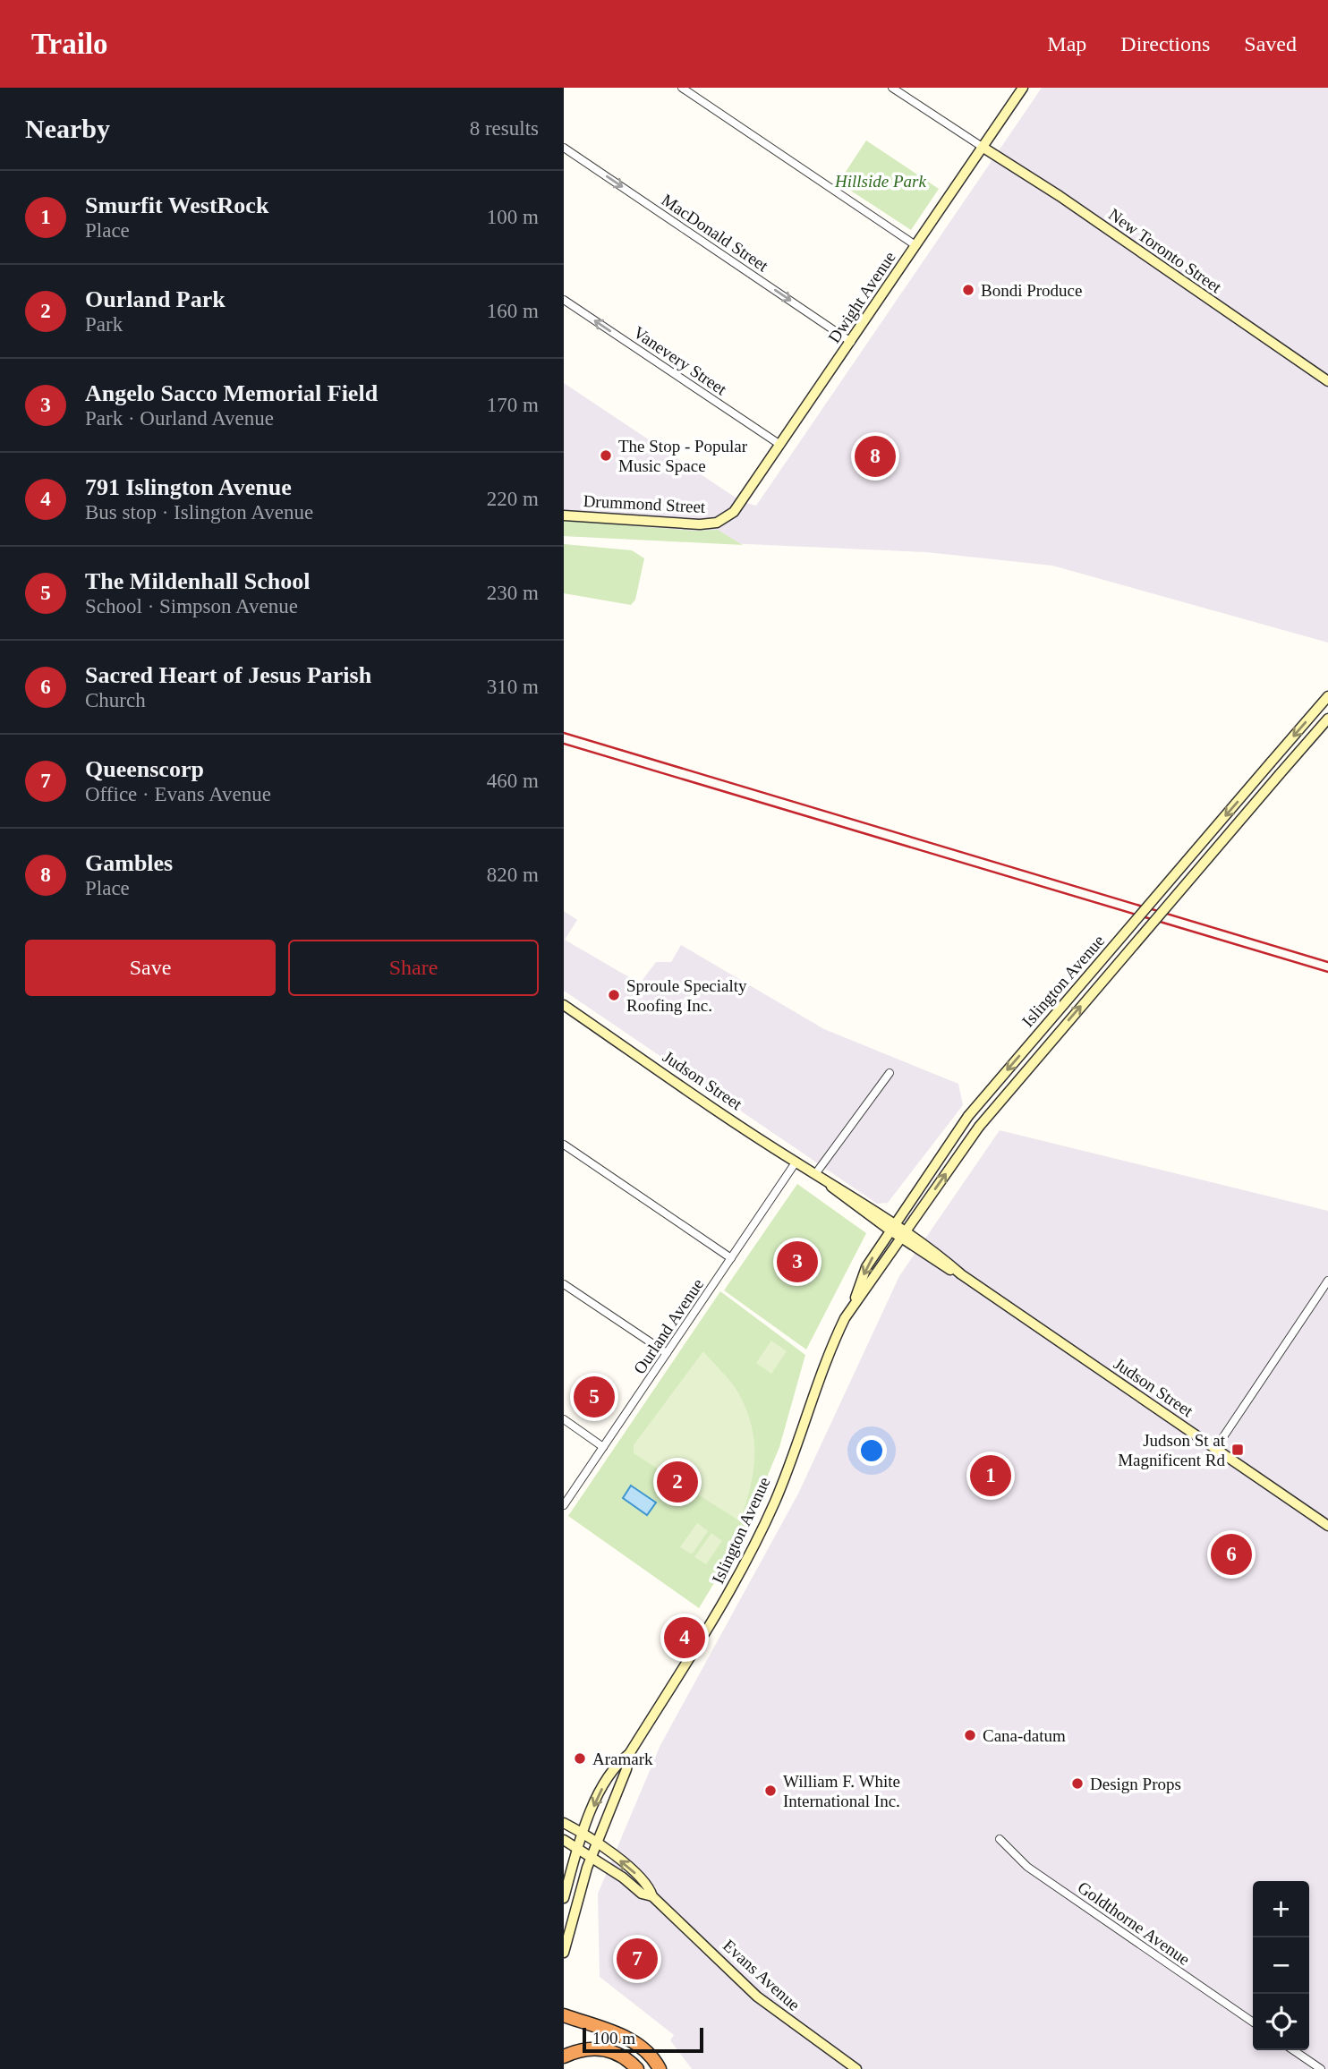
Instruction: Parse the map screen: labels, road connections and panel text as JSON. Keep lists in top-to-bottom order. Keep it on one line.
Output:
{"streets":{"main road":["New Toronto Street","Dwight Avenue","Drummond Street","Islington Avenue","Judson Street","Evans Avenue"],"street":["MacDonald Street","Vanevery Street","Ourland Avenue","Goldthorne Avenue"]},"crossings":[["MacDonald Street","Dwight Avenue"],["New Toronto Street","Dwight Avenue"],["Dwight Avenue","Vanevery Street"],["Dwight Avenue","Drummond Street"],["Islington Avenue","Judson Street"],["Islington Avenue","Evans Avenue"],["Judson Street","Ourland Avenue"]],"one_way":["MacDonald Street","Vanevery Street"],"parks":["Hillside Park"],"places":{"other":["Bondi Produce","The Stop - Popular Music Space","Sproule Specialty Roofing Inc.","Cana-datum","Aramark","Design Props","William F. White International Inc."],"transit":["Judson St at Magnificent Rd"]},"scale_bar":"100 m","page":{"header":"Trailo","nav":["Map","Directions","Saved"],"heading":["Nearby","8 results"],"list":[{"mark":"1","name":"Smurfit WestRock","note":"Place","value":"100 m"},{"mark":"2","name":"Ourland Park","note":"Park","value":"160 m"},{"mark":"3","name":"Angelo Sacco Memorial Field","note":"Park · Ourland Avenue","value":"170 m"},{"mark":"4","name":"791 Islington Avenue","note":"Bus stop · Islington Avenue","value":"220 m"},{"mark":"5","name":"The Mildenhall School","note":"School · Simpson Avenue","value":"230 m"},{"mark":"6","name":"Sacred Heart of Jesus Parish","note":"Church","value":"310 m"},{"mark":"7","name":"Queenscorp","note":"Office · Evans Avenue","value":"460 m"},{"mark":"8","name":"Gambles","note":"Place","value":"820 m"}],"pins":["8","3","5","1","2","6","4","7"],"buttons":["Save","Share"],"map_buttons":["+","−"],"scale":"100 m"}}
